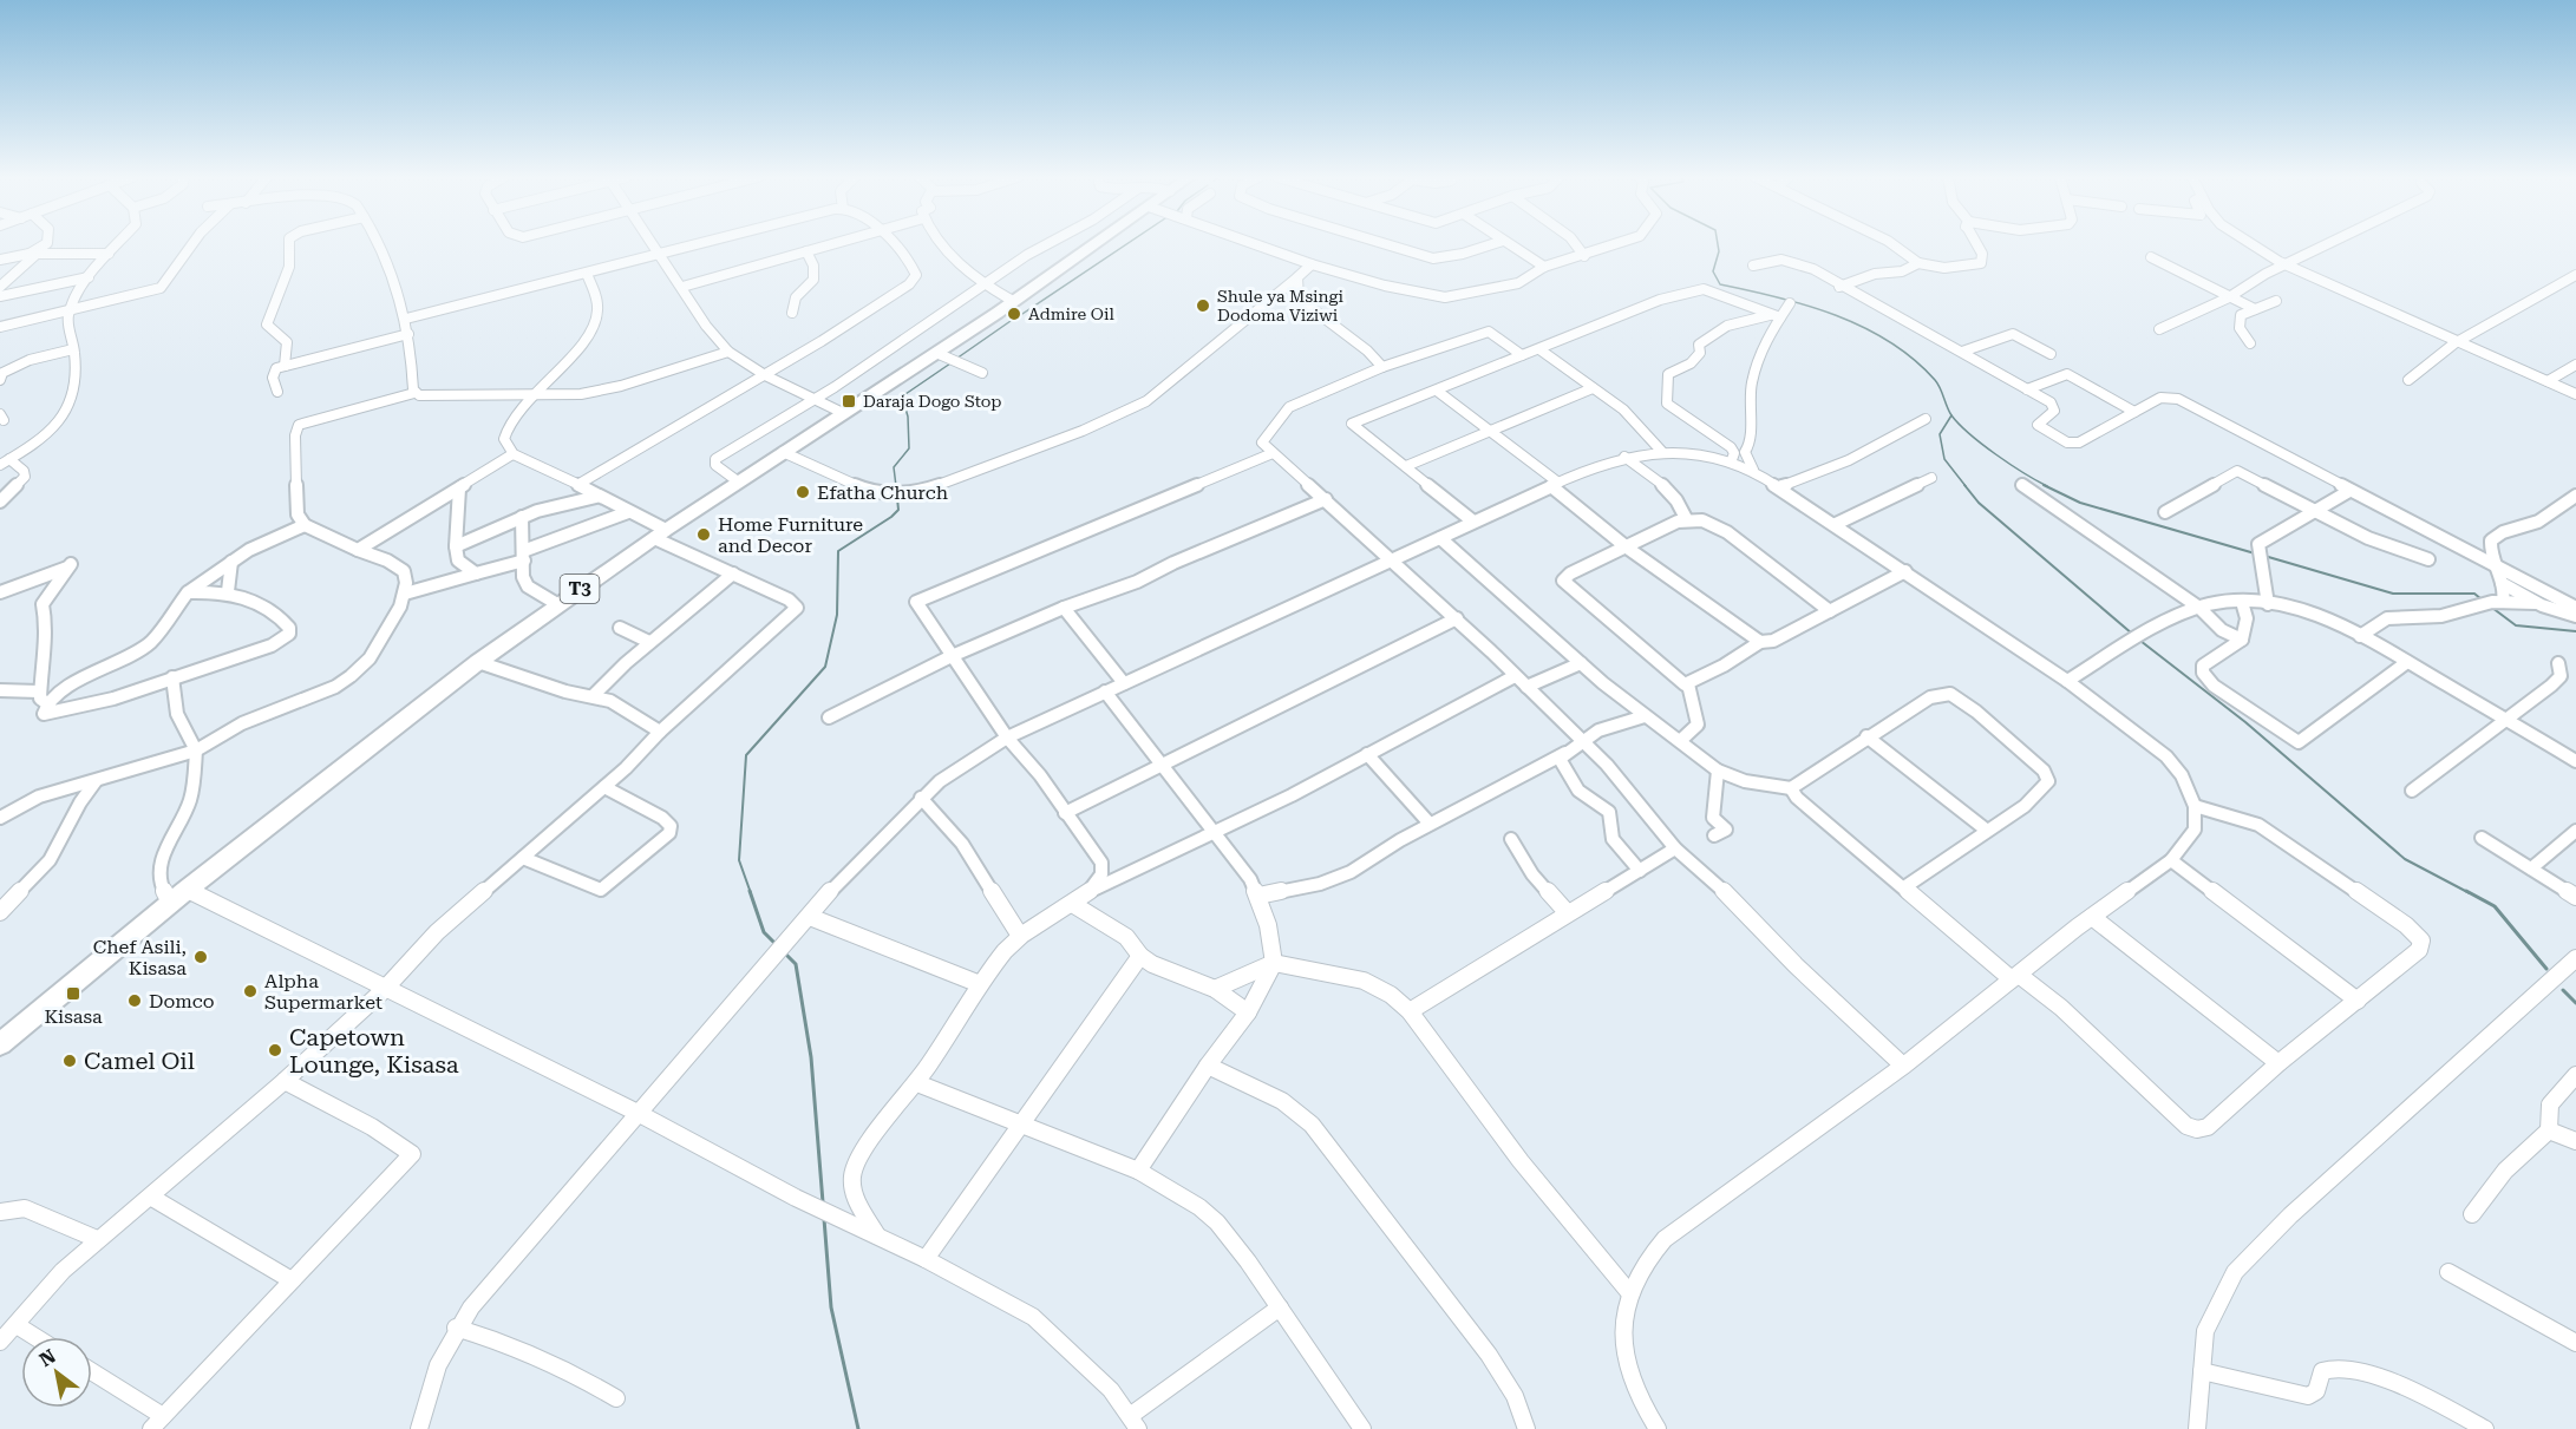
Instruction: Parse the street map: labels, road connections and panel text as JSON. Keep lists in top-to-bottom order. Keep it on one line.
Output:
{"streets":{"highway":["T3"]},"places":{"other":["Shule ya Msingi Dodoma Viziwi","Admire Oil","Efatha Church","Home Furniture and Decor","Chef Asili, Kisasa","Alpha Supermarket","Domco","Capetown Lounge, Kisasa","Camel Oil"],"transit":["Daraja Dogo Stop","Kisasa"]},"north":"top left"}
